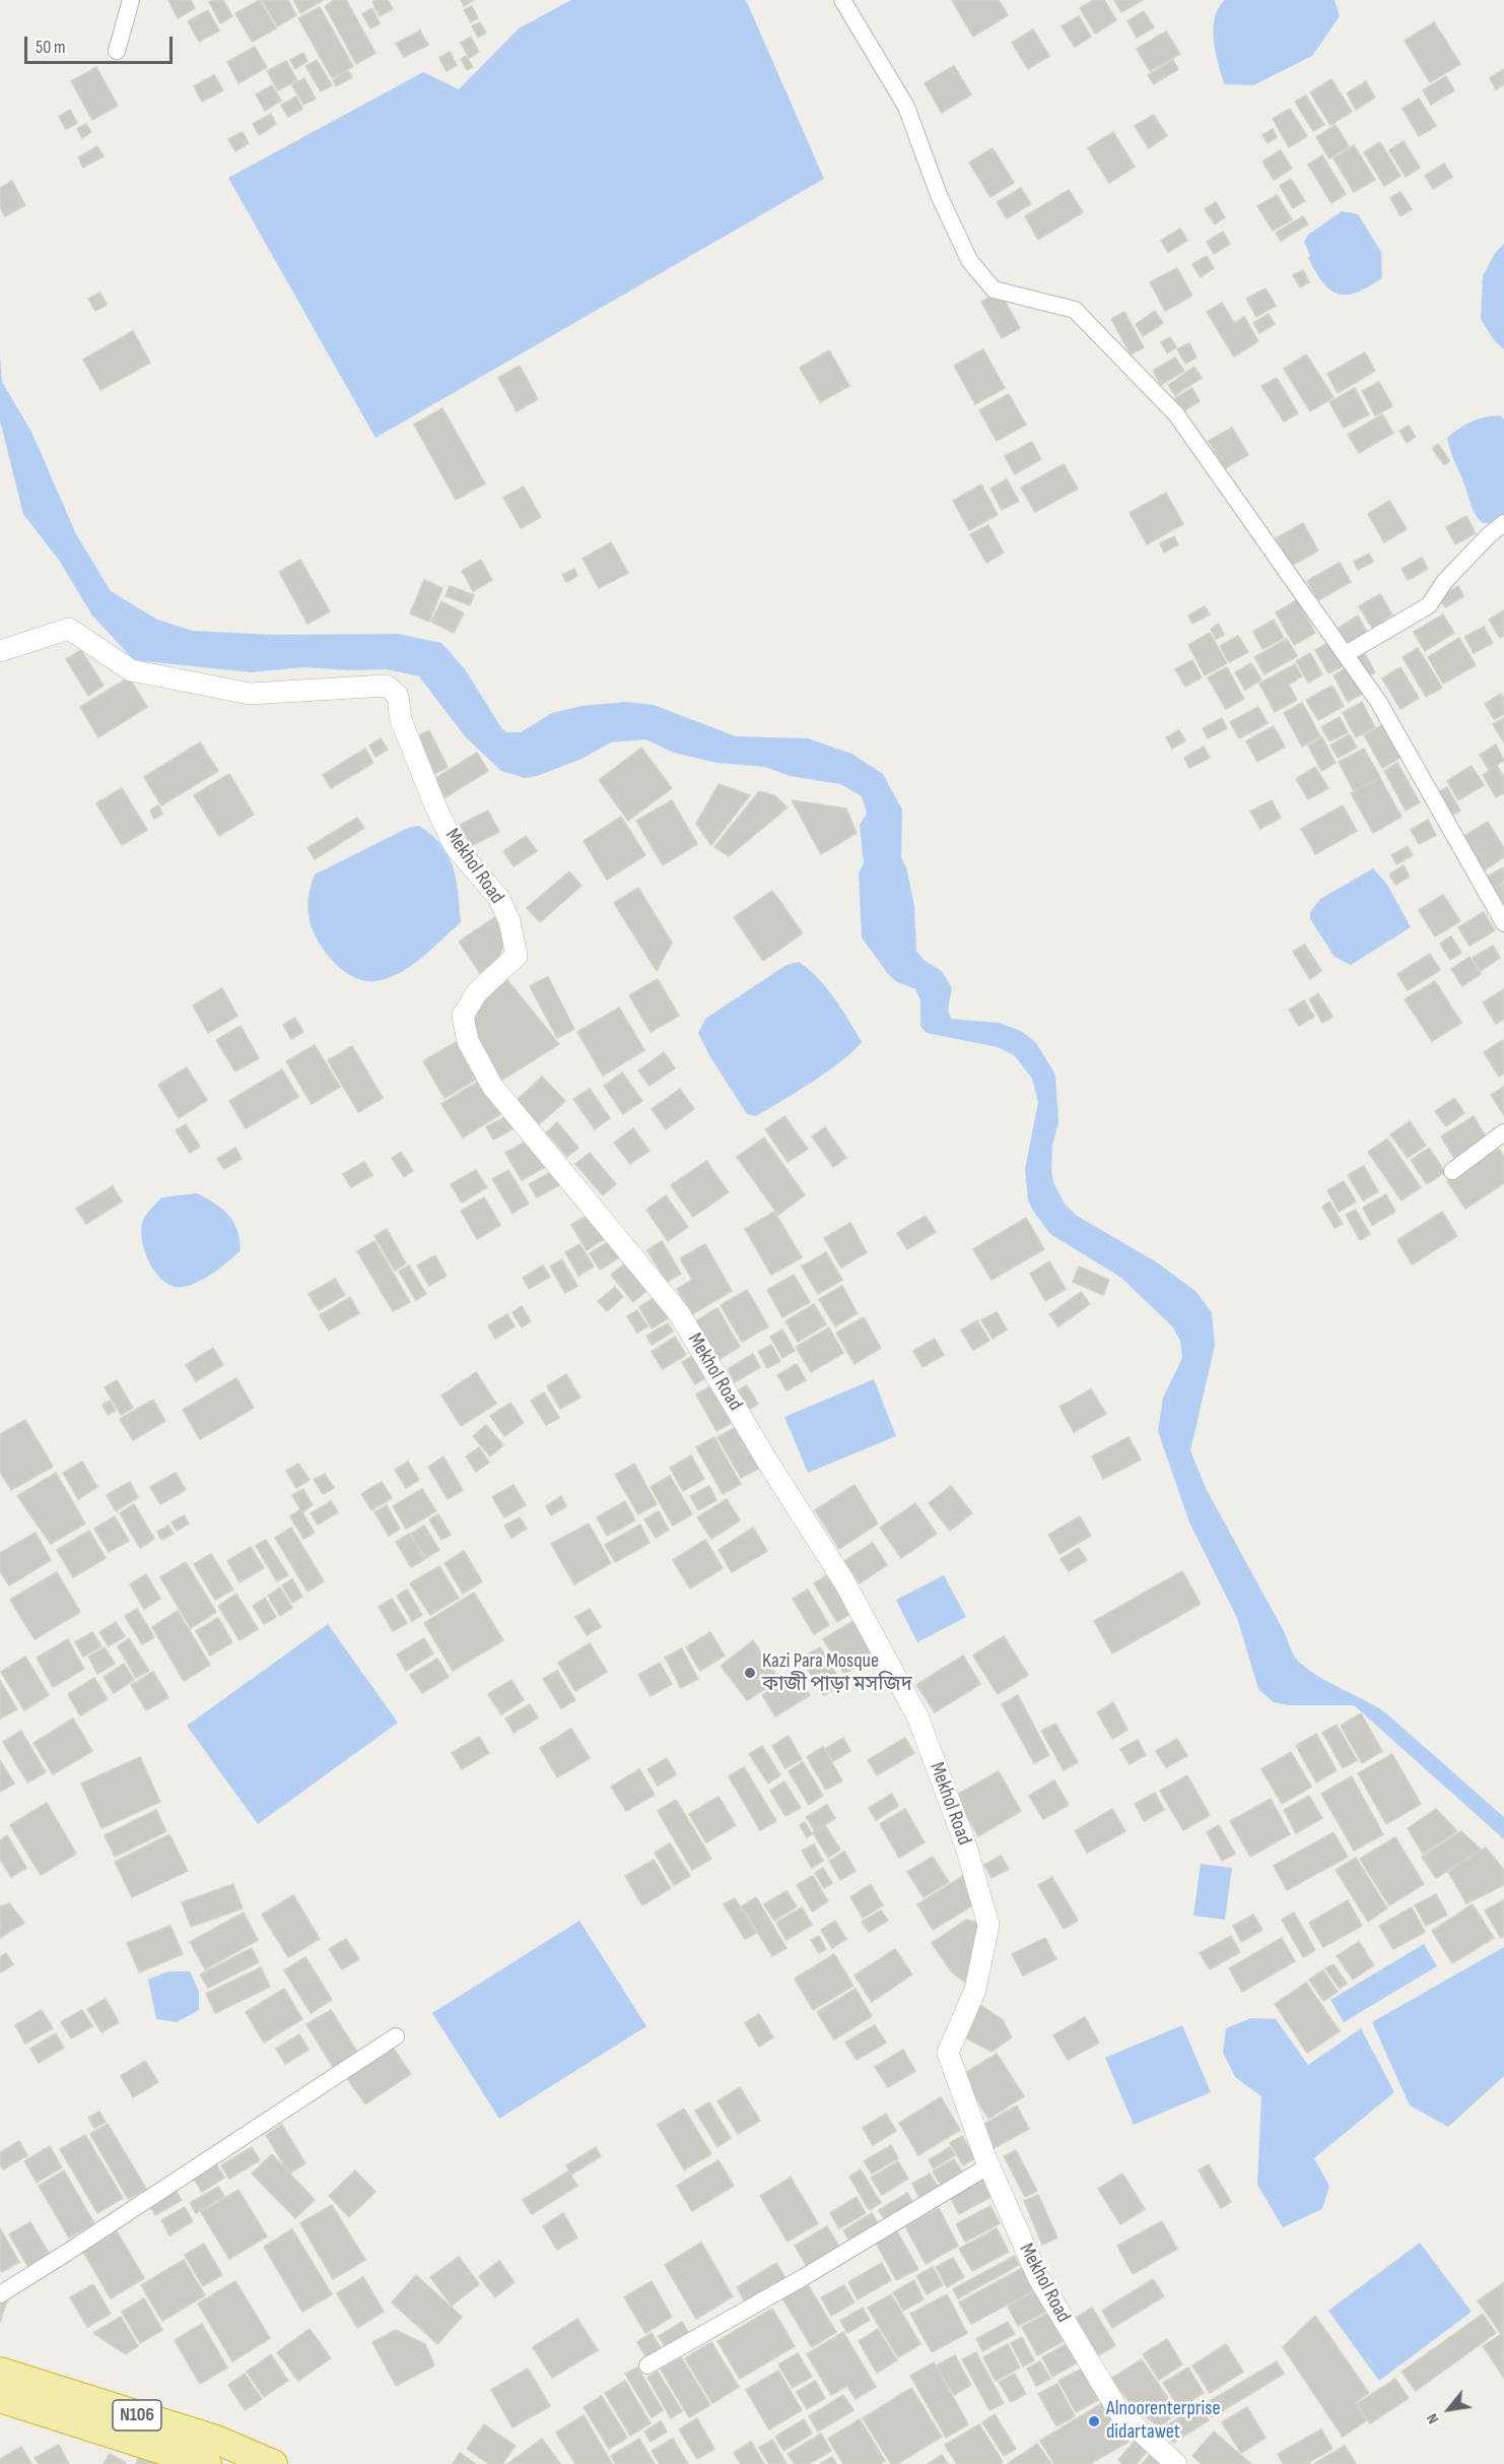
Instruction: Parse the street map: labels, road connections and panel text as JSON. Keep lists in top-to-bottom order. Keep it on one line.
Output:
{"streets":{"highway":["N106"],"street":["Mekhol Road"]},"places":["Kazi Para Mosque কাজী পাড়া মসজিদ","Alnoorenterprise didartawet"],"scale_bar":"50 m","north":"bottom left"}
